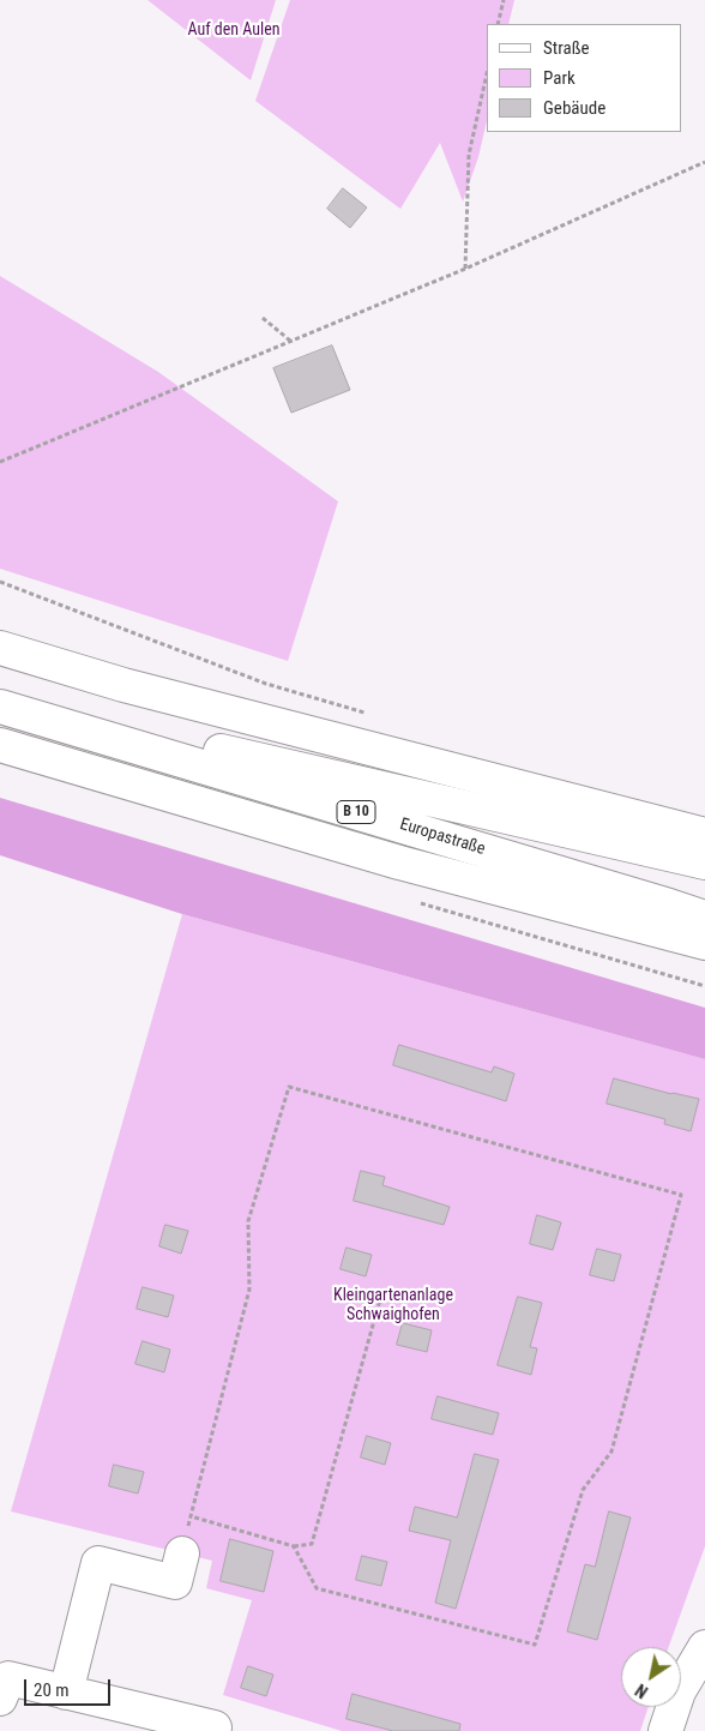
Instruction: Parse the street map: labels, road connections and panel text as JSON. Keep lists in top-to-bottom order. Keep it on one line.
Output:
{"streets":{"main road":["B 10","Europastraße"]},"parks":["Auf den Aulen","Kleingartenanlage Schwaighofen"],"legend":["Straße","Park","Gebäude"],"scale_bar":"20 m","north":"bottom left"}
